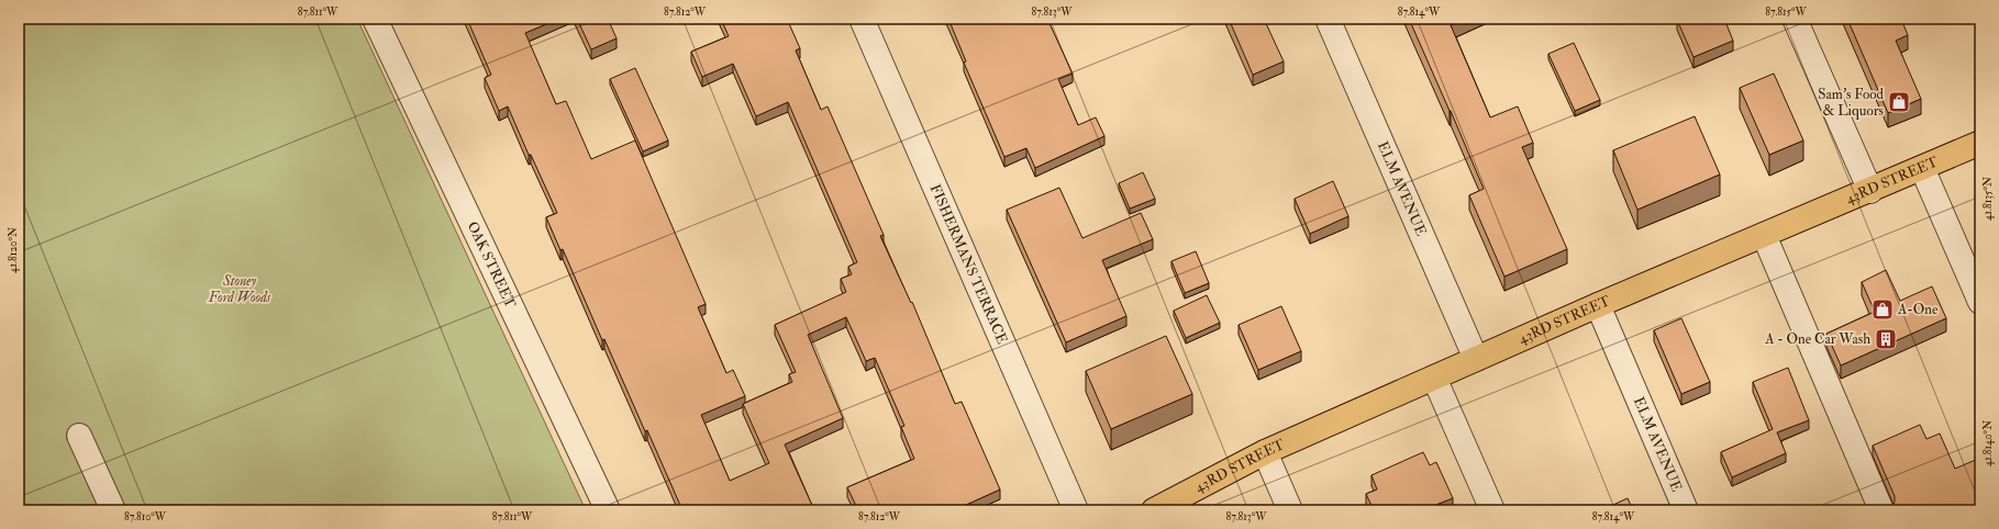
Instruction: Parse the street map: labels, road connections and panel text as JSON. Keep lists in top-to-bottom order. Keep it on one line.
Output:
{"streets":{"main road":["43RD STREET"],"street":["ELM AVENUE","OAK STREET","FISHERMANS TERRACE"]},"crossings":[["43RD STREET","ELM AVENUE"]],"parks":["Stoney Ford Woods"],"places":{"shop":["Sam's Food & Liquors","A-One"],"building":["A - One Car Wash"]},"coordinates":["87.811°W","87.812°W","87.813°W","87.814°W","87.815°W","41.8135°N","41.8120°N","41.8140°N","87.810°W"]}
